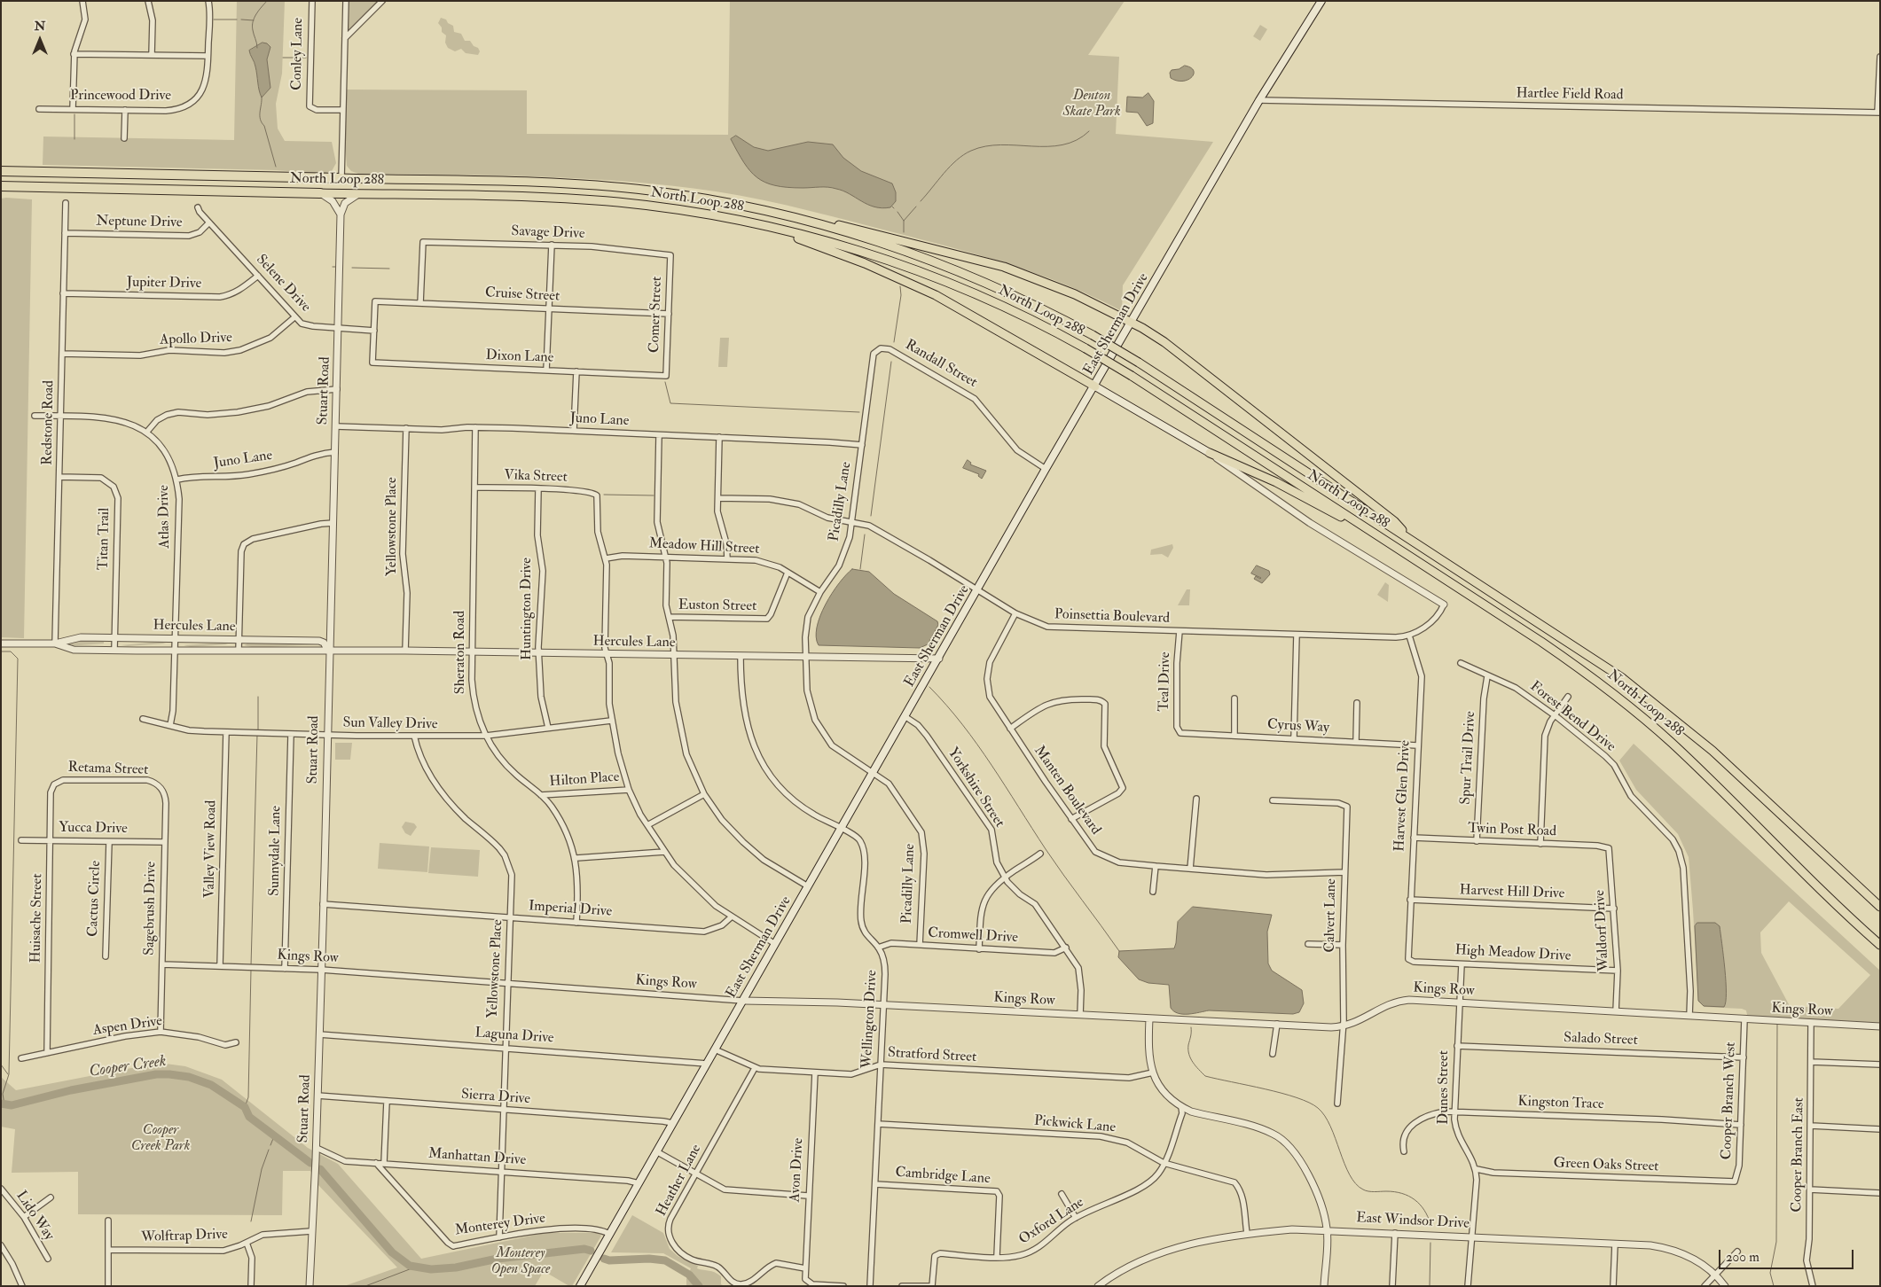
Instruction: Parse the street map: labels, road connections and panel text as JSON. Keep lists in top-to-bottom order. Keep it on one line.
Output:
{"streets":{"highway":["North Loop 288"],"main road":["East Sherman Drive"],"street":["Conley Lane","Hartlee Field Road","Princewood Drive","Neptune Drive","Savage Drive","Jupiter Drive","Selene Drive","Cruise Street","Comer Street","Apollo Drive","Dixon Lane","Randall Street","Stuart Road","Juno Lane","Redstone Road","Vika Street","Picadilly Lane","Atlas Drive","Yellowstone Place","Titan Trail","Meadow Hill Street","Euston Street","Huntington Drive","Poinsettia Boulevard","Hercules Lane","Sheraton Road","Teal Drive","Forest Bend Drive","Sun Valley Drive","Cyrus Way","Spur Trail Drive","Retama Street","Hilton Place","Yorkshire Street","Manten Boulevard","Harvest Glen Drive","Yucca Drive","Twin Post Road","Valley View Road","Sunnydale Lane","Harvest Hill Drive","Cactus Circle","Sagebrush Drive","Imperial Drive","Calvert Lane","Huisache Street","Waldorf Drive","Cromwell Drive","High Meadow Drive","Kings Row","Wellington Drive","Aspen Drive","Laguna Drive","Salado Street","Stratford Street","Dunes Street","Sierra Drive","Cooper Branch West","Kingston Trace","Pickwick Lane","Cooper Branch East","Manhattan Drive","Green Oaks Street","Avon Drive","Cambridge Lane","Heather Lane","Lido Way","Oxford Lane","East Windsor Drive","Monterey Drive","Wolftrap Drive"]},"crossings":[["Hartlee Field Road","East Sherman Drive"],["Neptune Drive","Selene Drive"],["Neptune Drive","Redstone Road"],["Savage Drive","Cruise Street"],["Savage Drive","Comer Street"],["Jupiter Drive","Selene Drive"],["Jupiter Drive","Redstone Road"],["Selene Drive","Cruise Street"],["Selene Drive","Apollo Drive"],["Selene Drive","Dixon Lane"],["Selene Drive","Stuart Road"],["Cruise Street","Comer Street"],["Cruise Street","Dixon Lane"],["Comer Street","Dixon Lane"],["East Sherman Drive","Randall Street"],["East Sherman Drive","Picadilly Lane"],["East Sherman Drive","Poinsettia Boulevard"],["East Sherman Drive","Hercules Lane"],["East Sherman Drive","Yorkshire Street"],["East Sherman Drive","Kings Row"],["East Sherman Drive","Wellington Drive"],["East Sherman Drive","Laguna Drive"],["East Sherman Drive","Stratford Street"],["East Sherman Drive","Sierra Drive"],["East Sherman Drive","Manhattan Drive"],["East Sherman Drive","Monterey Drive"],["Apollo Drive","Redstone Road"],["Randall Street","Picadilly Lane"],["Stuart Road","Juno Lane"],["Stuart Road","Hercules Lane"],["Stuart Road","Sun Valley Drive"],["Stuart Road","Imperial Drive"],["Stuart Road","Kings Row"],["Stuart Road","Laguna Drive"],["Stuart Road","Sierra Drive"],["Stuart Road","Manhattan Drive"],["Stuart Road","Wolftrap Drive"],["Juno Lane","Picadilly Lane"],["Juno Lane","Atlas Drive"],["Juno Lane","Yellowstone Place"],["Juno Lane","Sheraton Road"],["Redstone Road","Atlas Drive"],["Redstone Road","Titan Trail"],["Redstone Road","Hercules Lane"],["Vika Street","Meadow Hill Street"],["Vika Street","Huntington Drive"],["Vika Street","Sheraton Road"],["Picadilly Lane","Meadow Hill Street"],["Picadilly Lane","Poinsettia Boulevard"],["Picadilly Lane","Hercules Lane"],["Picadilly Lane","Cromwell Drive"],["Atlas Drive","Hercules Lane"],["Atlas Drive","Sun Valley Drive"],["Yellowstone Place","Hercules Lane"],["Yellowstone Place","Sun Valley Drive"],["Yellowstone Place","Imperial Drive"],["Yellowstone Place","Kings Row"],["Yellowstone Place","Laguna Drive"],["Yellowstone Place","Sierra Drive"],["Yellowstone Place","Manhattan Drive"],["Yellowstone Place","Monterey Drive"],["Titan Trail","Hercules Lane"],["Meadow Hill Street","Euston Street"],["Huntington Drive","Hercules Lane"],["Huntington Drive","Sun Valley Drive"],["Poinsettia Boulevard","Teal Drive"],["Poinsettia Boulevard","Manten Boulevard"],["Poinsettia Boulevard","Harvest Glen Drive"],["Hercules Lane","Sheraton Road"],["Hercules Lane","Wellington Drive"],["Sheraton Road","Sun Valley Drive"],["Sheraton Road","Hilton Place"],["Sheraton Road","Imperial Drive"],["Teal Drive","Cyrus Way"],["Forest Bend Drive","Spur Trail Drive"],["Forest Bend Drive","Kings Row"],["Sun Valley Drive","Valley View Road"],["Sun Valley Drive","Sunnydale Lane"],["Cyrus Way","Harvest Glen Drive"],["Spur Trail Drive","Twin Post Road"],["Retama Street","Sagebrush Drive"],["Retama Street","Huisache Street"],["Yorkshire Street","Cromwell Drive"],["Yorkshire Street","Kings Row"],["Manten Boulevard","Calvert Lane"],["Harvest Glen Drive","Twin Post Road"],["Harvest Glen Drive","Harvest Hill Drive"],["Harvest Glen Drive","High Meadow Drive"],["Yucca Drive","Cactus Circle"],["Yucca Drive","Sagebrush Drive"],["Yucca Drive","Huisache Street"],["Twin Post Road","Waldorf Drive"],["Valley View Road","Kings Row"],["Sunnydale Lane","Kings Row"],["Harvest Hill Drive","Waldorf Drive"],["Sagebrush Drive","Kings Row"],["Sagebrush Drive","Aspen Drive"],["Calvert Lane","Kings Row"],["Huisache Street","Aspen Drive"],["Waldorf Drive","High Meadow Drive"],["Waldorf Drive","Kings Row"],["Cromwell Drive","Wellington Drive"],["High Meadow Drive","Dunes Street"],["Kings Row","Wellington Drive"],["Kings Row","Dunes Street"],["Kings Row","Cooper Branch West"],["Kings Row","Cooper Branch East"],["Wellington Drive","Stratford Street"],["Wellington Drive","Pickwick Lane"],["Wellington Drive","Cambridge Lane"],["Salado Street","Dunes Street"],["Salado Street","Cooper Branch West"],["Stratford Street","Avon Drive"],["Stratford Street","Heather Lane"],["Dunes Street","Kingston Trace"],["Dunes Street","Green Oaks Street"],["Cooper Branch West","Kingston Trace"],["Cooper Branch West","Green Oaks Street"],["Pickwick Lane","Oxford Lane"],["Pickwick Lane","East Windsor Drive"],["Manhattan Drive","Monterey Drive"],["Avon Drive","Heather Lane"],["Cambridge Lane","Oxford Lane"]],"water":["Cooper Creek"],"parks":["Denton Skate Park","Cooper Creek Park","Monterey Open Space"],"scale_bar":"200 m","north":"top"}
